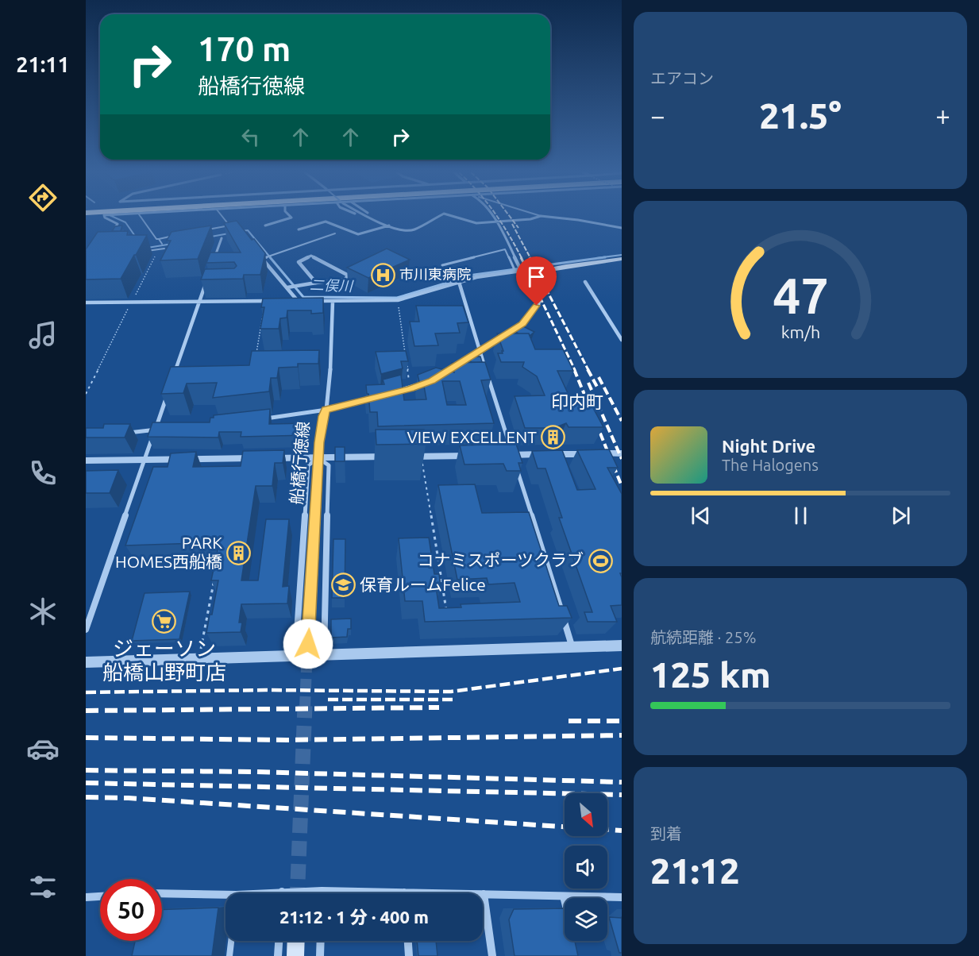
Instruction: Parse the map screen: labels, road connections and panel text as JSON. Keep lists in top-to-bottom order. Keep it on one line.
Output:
{"streets":{"main road":["船橋行徳線"]},"districts":["印内町"],"water":["二俣川"],"places":{"hospital":["市川東病院"],"building":["VIEW EXCELLENT","PARK HOMES西船橋"],"sports":["コナミスポーツクラブ"],"school or university":["保育ルームFelice"],"supermarket":["ジェーソン 船橋山野町店"]},"north":"bottom right","page":{"tabs":"21:11","tile":["エアコン",["航続距離 · 25%","125 km"],["到着","21:12"]],"turn":["170 m","船橋行徳線"],"heat":["−","21.5°","+"],"song":["Night Drive","The Halogens"],"limit":"50","trip":"21:12 · 1 分 · 400 m","gauge":["47","km/h"]}}
